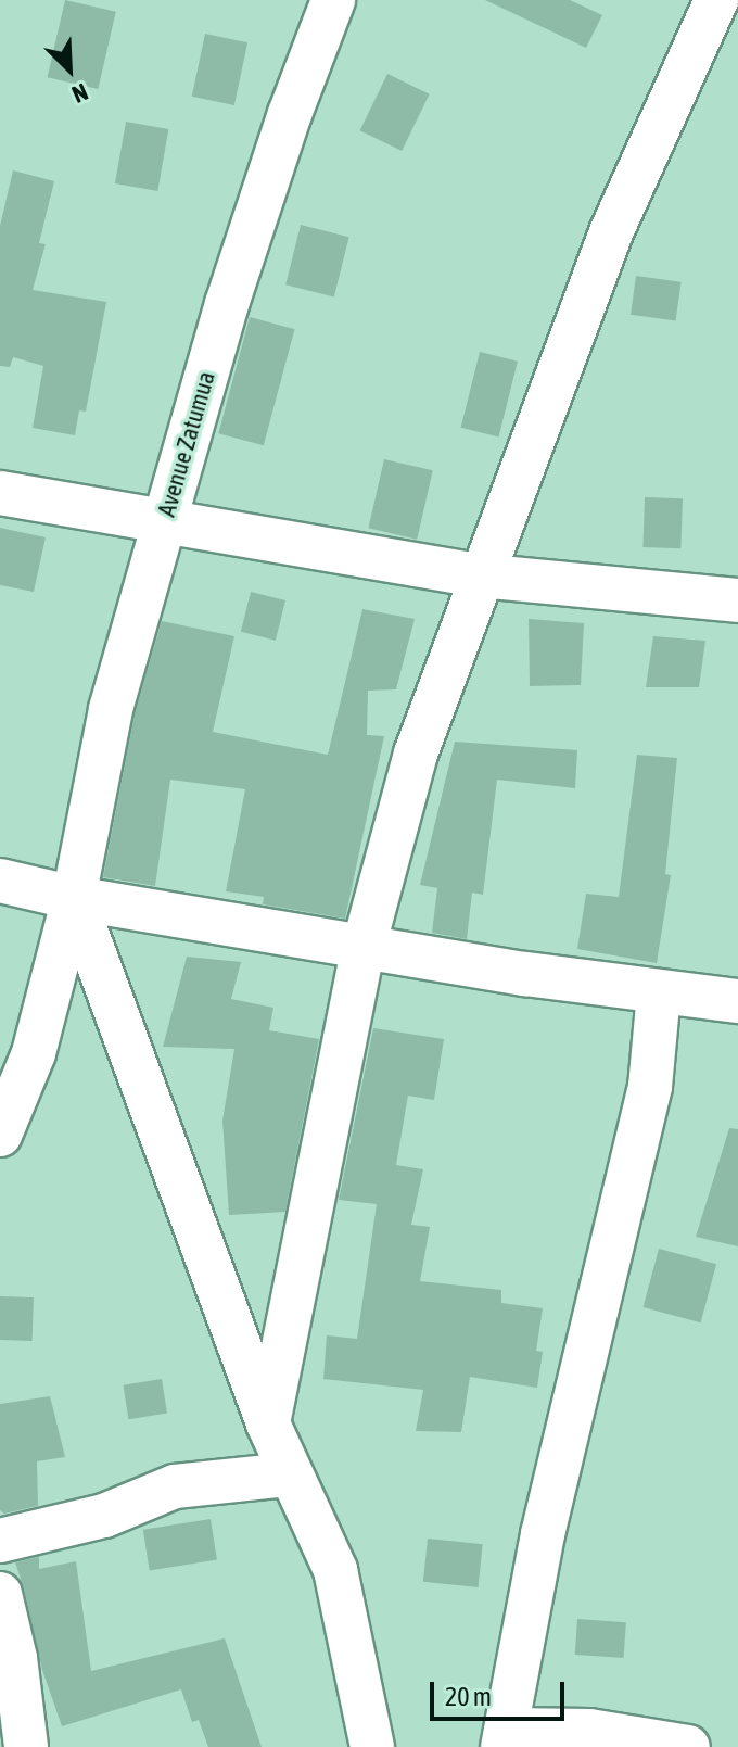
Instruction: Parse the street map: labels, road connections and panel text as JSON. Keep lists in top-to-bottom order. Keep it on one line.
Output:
{"streets":{"street":["Avenue Zatumua"]},"scale_bar":"20 m","north":"bottom right"}
